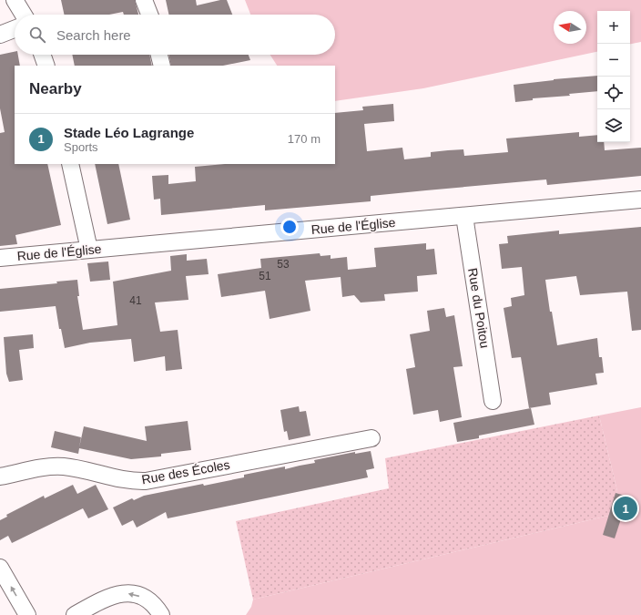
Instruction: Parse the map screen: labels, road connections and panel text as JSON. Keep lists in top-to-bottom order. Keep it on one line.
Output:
{"streets":{"street":["Rue de l'Église","Rue du Poitou","Rue des Écoles"]},"crossings":[["Rue de l'Église","Rue du Poitou"]],"house_numbers":["53","51","41"],"north":"left","page":{"map_buttons":["+","−"],"search":"Search here","heading":"Nearby","list":[{"mark":"1","name":"Stade Léo Lagrange","note":"Sports","value":"170 m"}],"pins":"1"}}
